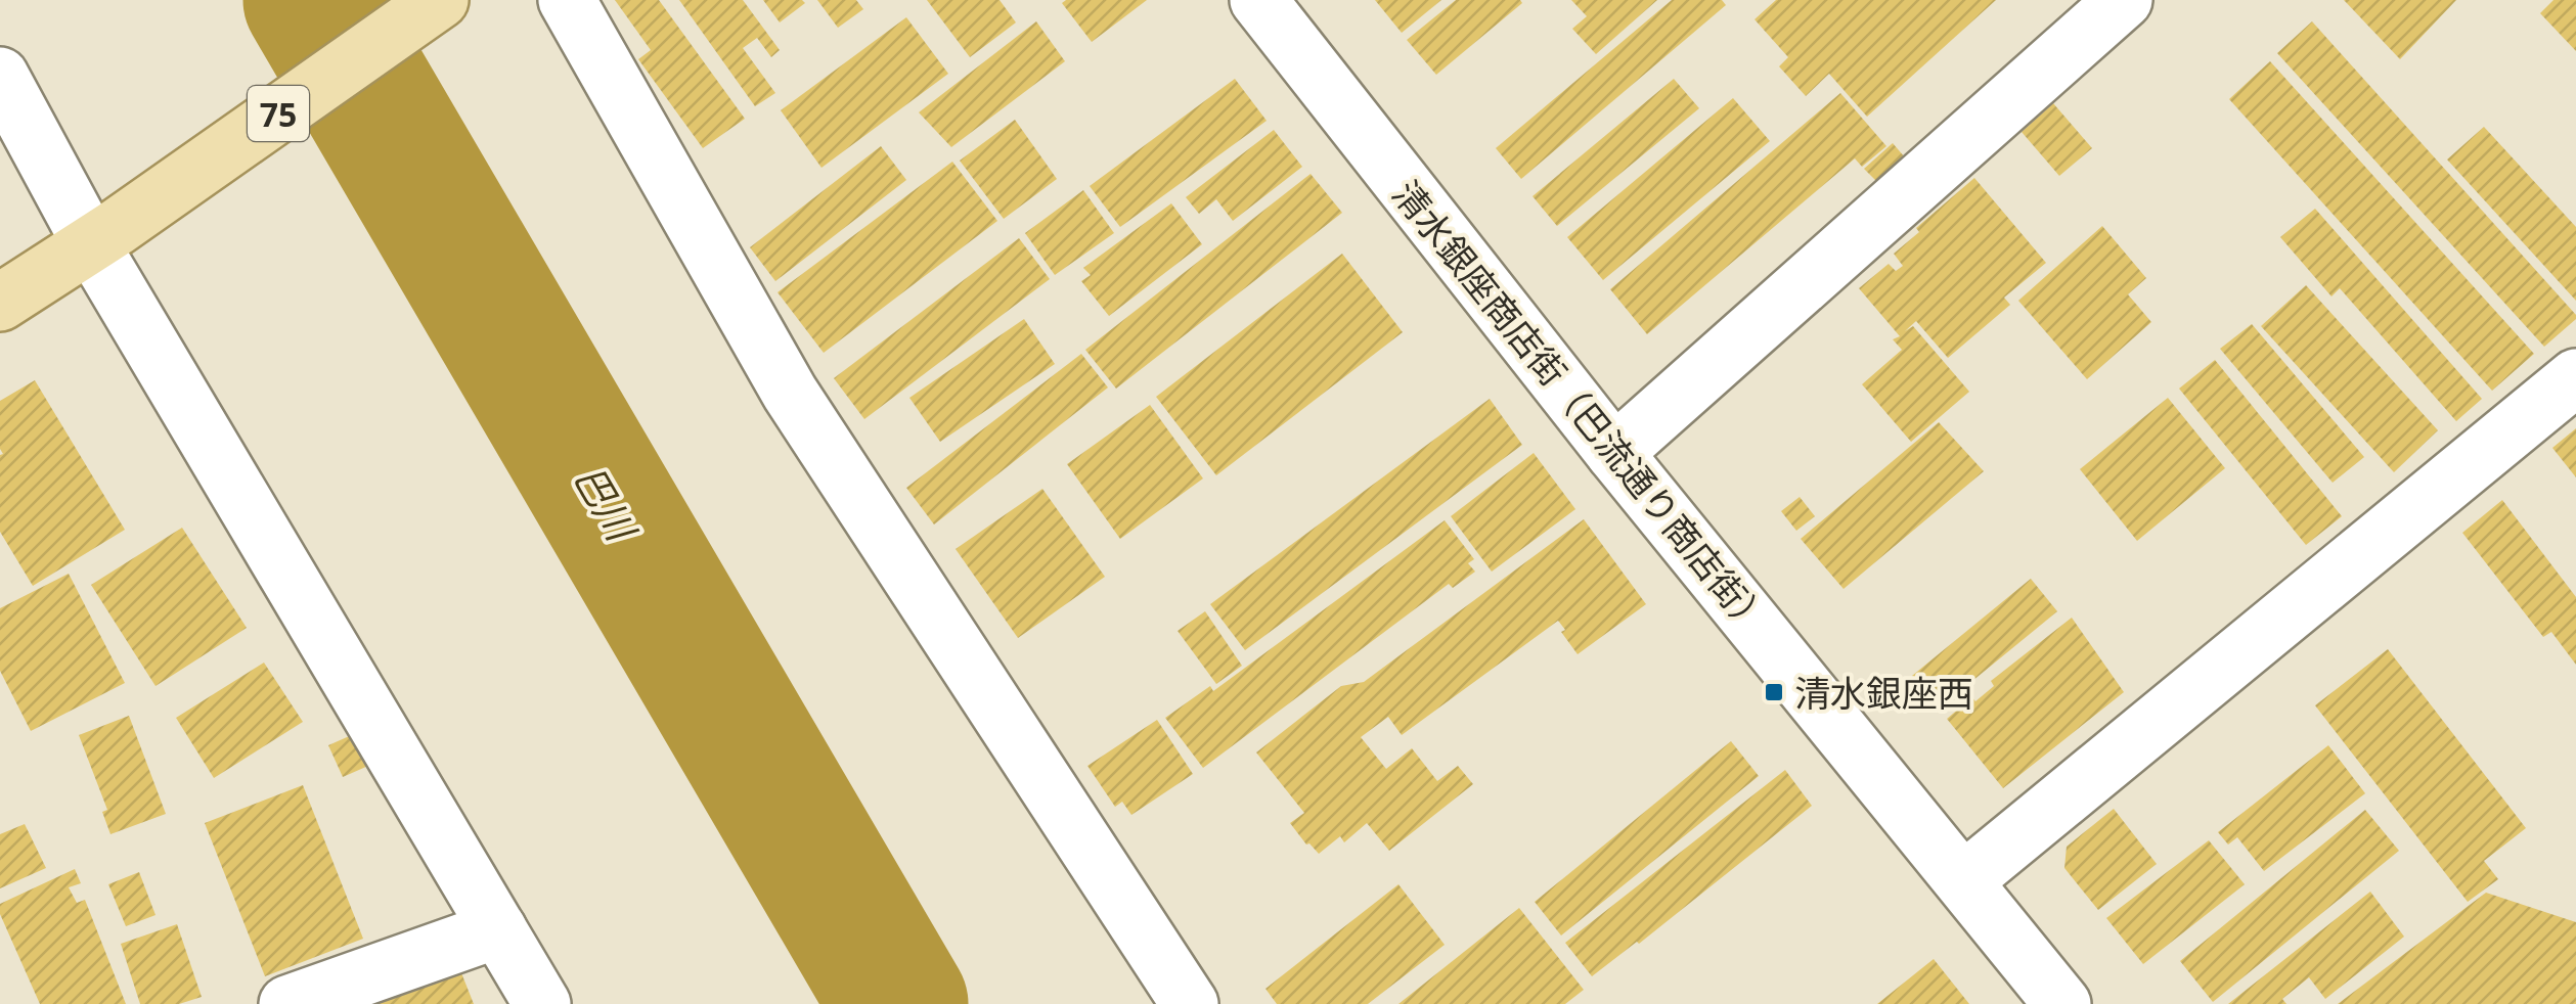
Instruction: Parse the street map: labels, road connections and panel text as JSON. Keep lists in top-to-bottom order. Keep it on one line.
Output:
{"streets":{"main road":["75"],"street":["清水銀座商店街（巴流通り商店街）"]},"water":["巴川"],"places":{"transit":["清水銀座西"]}}
